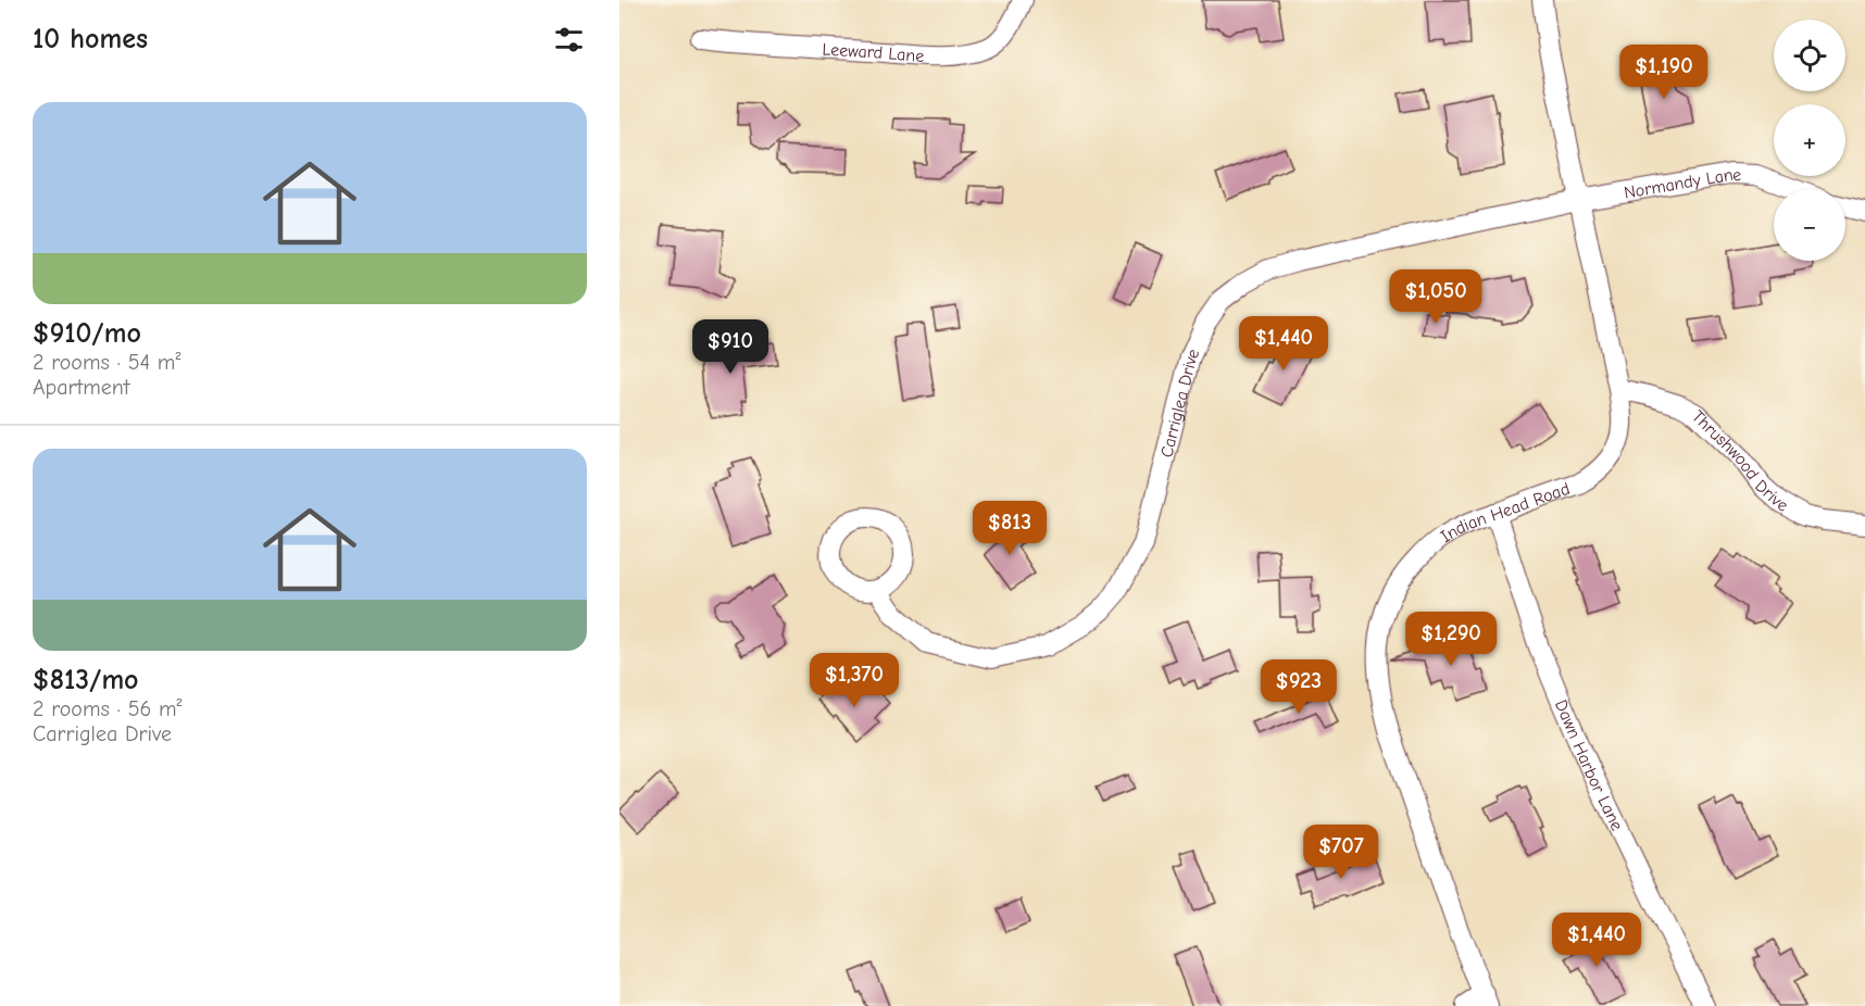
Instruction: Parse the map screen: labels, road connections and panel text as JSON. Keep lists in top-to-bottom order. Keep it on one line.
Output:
{"streets":{"street":["Leeward Lane","Normandy Lane","Carriglea Drive","Thrushwood Drive","Indian Head Road","Dawn Harbor Lane"]},"crossings":[["Normandy Lane","Carriglea Drive"],["Normandy Lane","Indian Head Road"],["Carriglea Drive","Indian Head Road"],["Thrushwood Drive","Indian Head Road"],["Indian Head Road","Dawn Harbor Lane"]],"page":{"heading":"10 homes","map_buttons":["+","−"],"price":["$1,190","$1,050","$1,440","$910","$813","$1,290","$1,370","$923","$707","$1,440"],"list":[{"name":"$910/mo","note":"2 rooms · 54 m² · Apartment"},{"name":"$813/mo","note":"2 rooms · 56 m² · Carriglea Drive"}]}}
